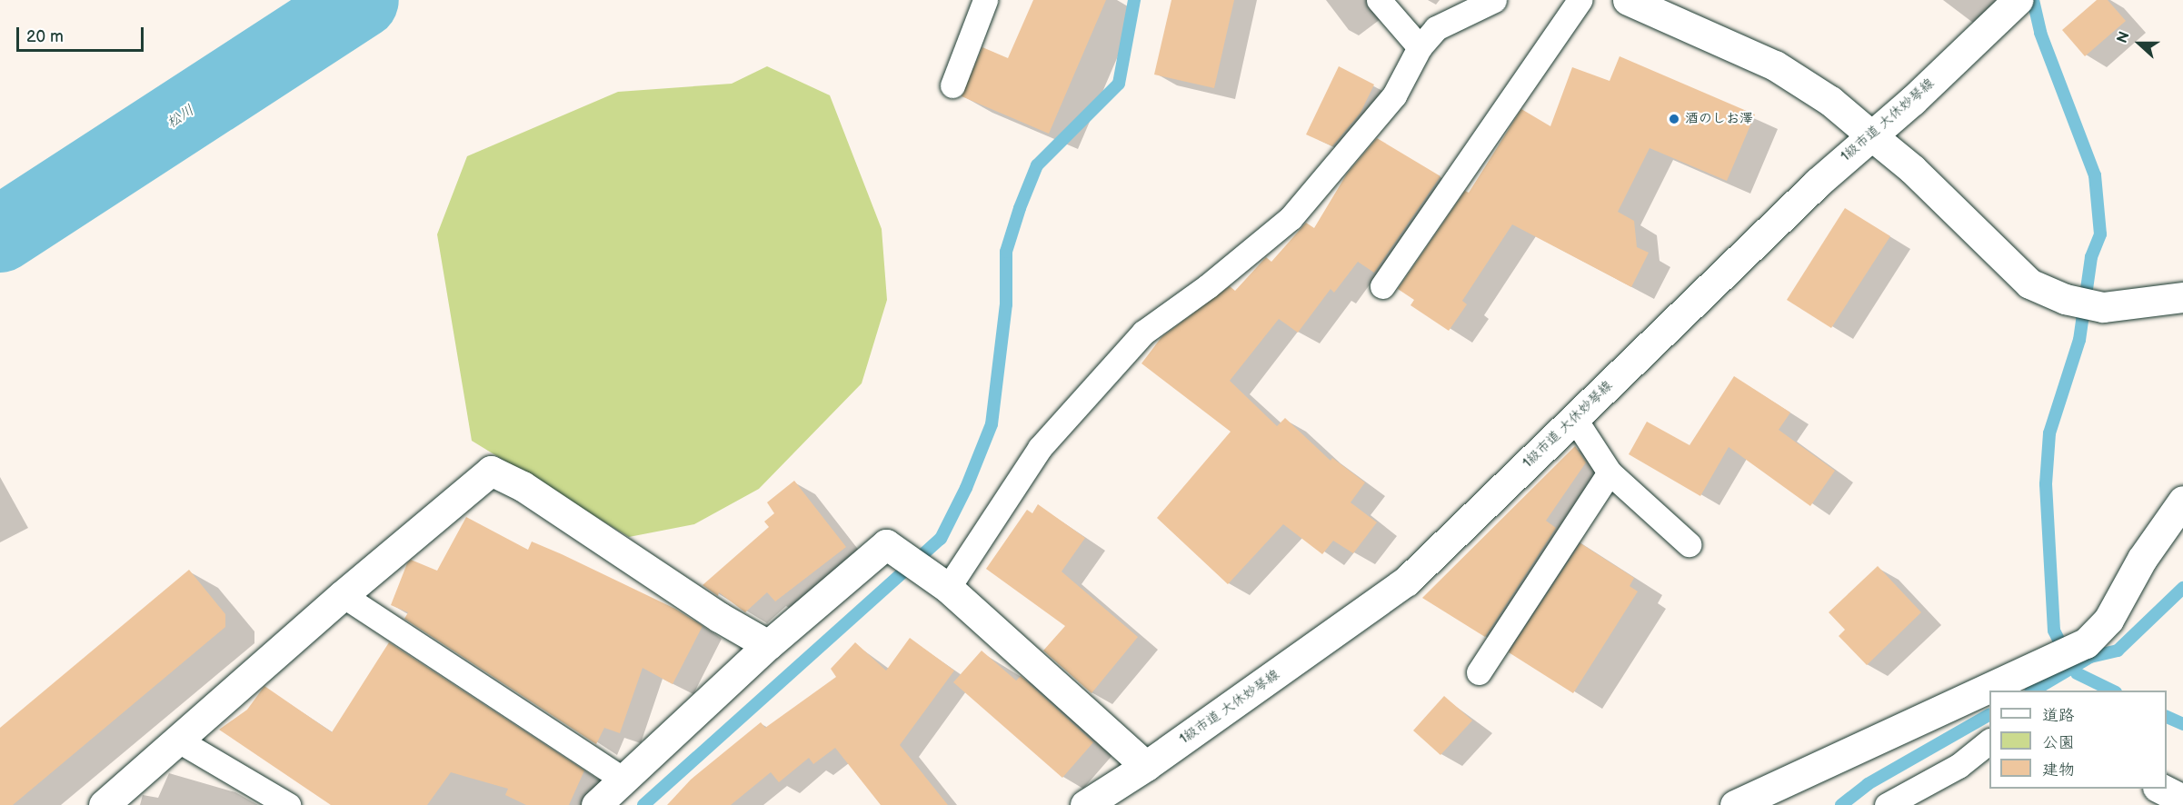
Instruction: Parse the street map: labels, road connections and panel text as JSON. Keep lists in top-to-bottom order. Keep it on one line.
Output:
{"streets":{"street":["1級市道 大休妙琴線"]},"water":["松川"],"places":["酒のしお澤"],"legend":["道路","公園","建物"],"scale_bar":"20 m","north":"left"}
